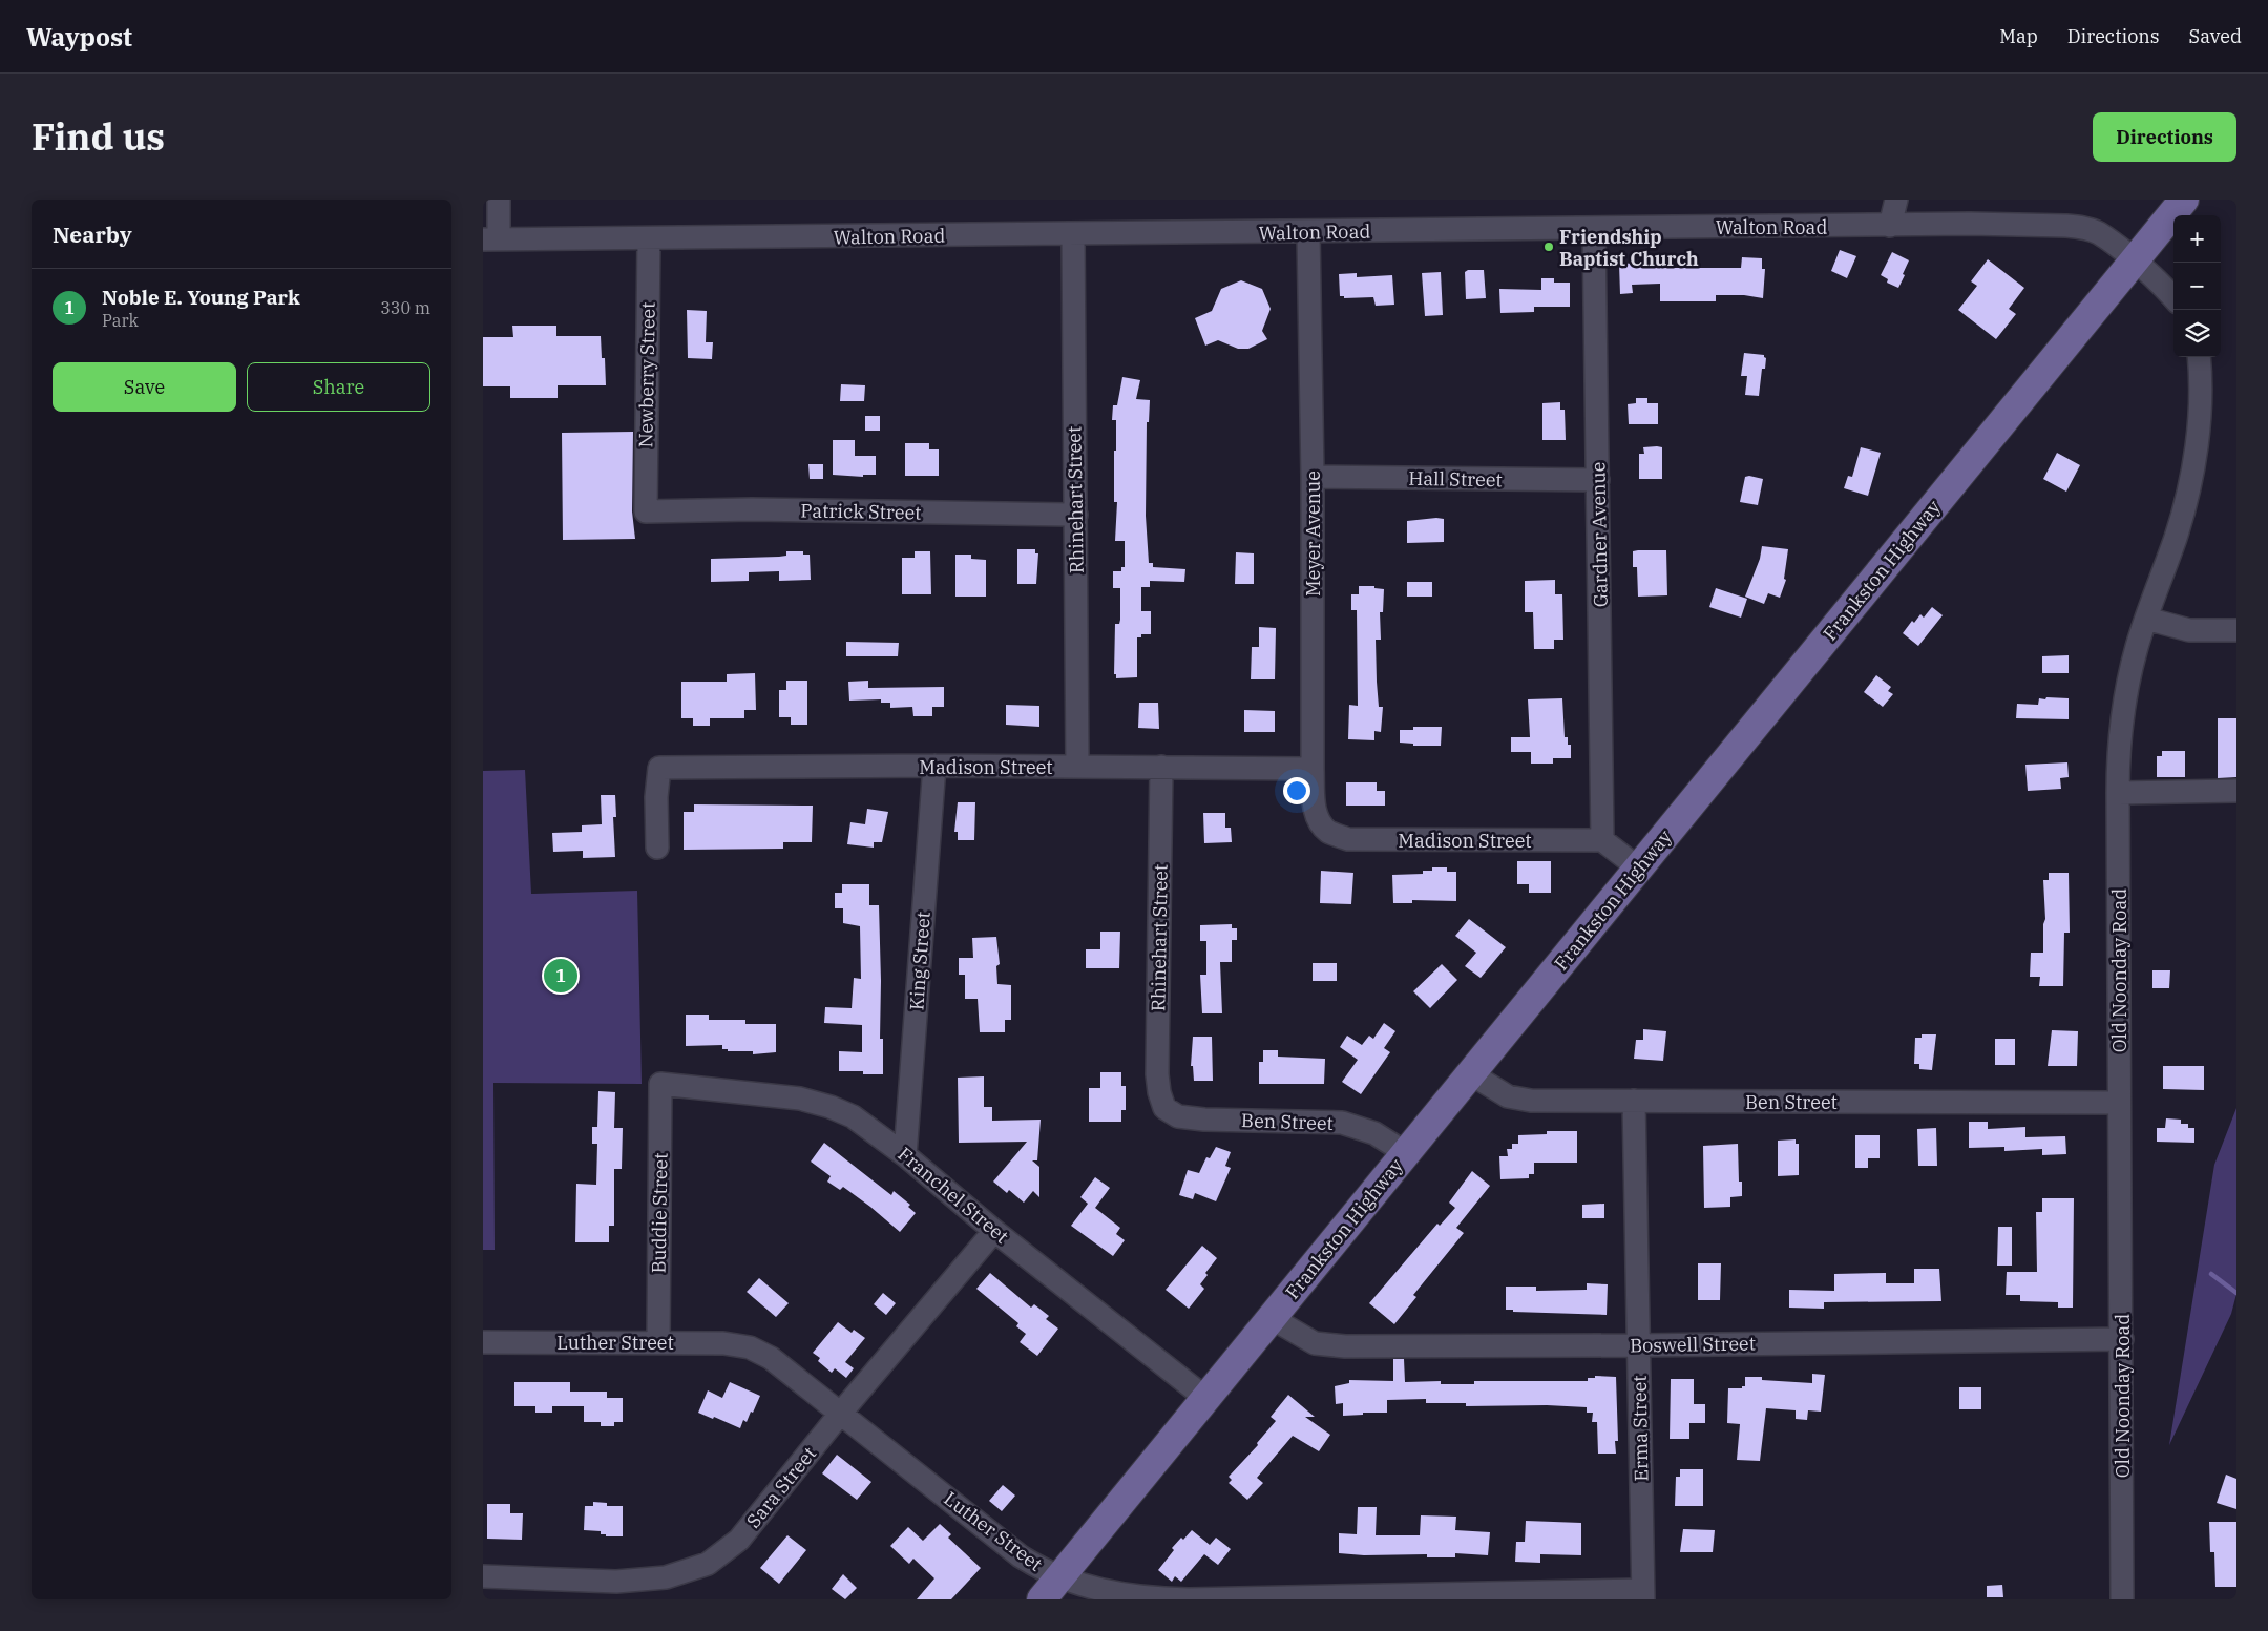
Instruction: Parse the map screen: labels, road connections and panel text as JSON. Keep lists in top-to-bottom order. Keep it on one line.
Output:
{"streets":{"main road":["Frankston Highway"],"street":["Walton Road","Newberry Street","Hall Street","Rhinehart Street","Patrick Street","Meyer Avenue","Gardner Avenue","Madison Street","King Street","Old Noonday Road","Ben Street","Franchel Street","Buddie Street","Luther Street","Boswell Street","Erma Street","Sara Street"]},"crossings":[["Walton Road","Newberry Street"],["Walton Road","Rhinehart Street"],["Walton Road","Meyer Avenue"],["Walton Road","Gardner Avenue"],["Walton Road","Frankston Highway"],["Newberry Street","Patrick Street"],["Hall Street","Meyer Avenue"],["Hall Street","Gardner Avenue"],["Rhinehart Street","Patrick Street"],["Rhinehart Street","Madison Street"],["Rhinehart Street","Ben Street"],["Meyer Avenue","Madison Street"],["Gardner Avenue","Madison Street"],["Frankston Highway","Ben Street"],["Frankston Highway","Franchel Street"],["Frankston Highway","Luther Street"],["Frankston Highway","Boswell Street"],["Madison Street","King Street"],["King Street","Franchel Street"],["Old Noonday Road","Ben Street"],["Old Noonday Road","Boswell Street"],["Ben Street","Erma Street"],["Franchel Street","Buddie Street"],["Franchel Street","Sara Street"],["Buddie Street","Luther Street"],["Luther Street","Erma Street"],["Luther Street","Sara Street"],["Boswell Street","Erma Street"]],"places":["Friendship Baptist Church"],"page":{"header":"Waypost","nav":["Map","Directions","Saved"],"title":"Find us","buttons":["Directions",["Save","Share"]],"heading":"Nearby","map_buttons":["+","−"],"list":[{"mark":"1","name":"Noble E. Young Park","note":"Park","value":"330 m"}],"pins":"1"}}
